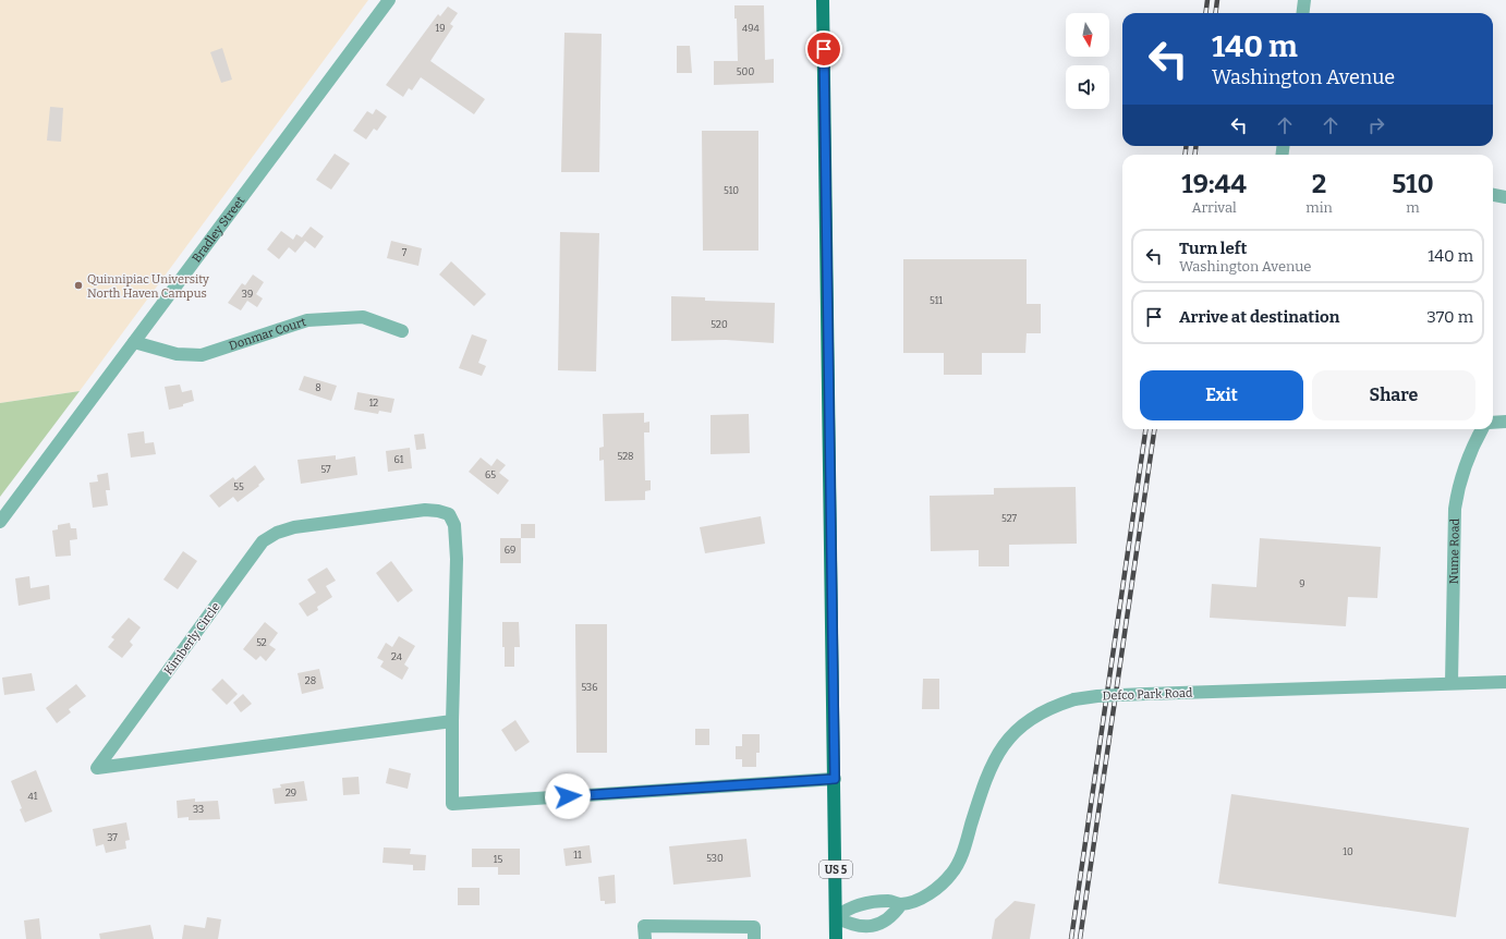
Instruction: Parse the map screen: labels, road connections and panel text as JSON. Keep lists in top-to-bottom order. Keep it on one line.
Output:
{"streets":{"main road":["US 5"],"street":["Bradley Street","Donmar Court","Nume Road","Kimberly Circle","Defco Park Road"]},"crossings":[["Bradley Street","Donmar Court"],["Nume Road","Defco Park Road"],["Kimberly Circle","US 5"],["Defco Park Road","US 5"]],"places":["Quinnipiac University North Haven Campus"],"house_numbers":["19","494","500","510","7","39","511","520","8","12","528","61","57","65","55","527","69","9","52","24","28","536","29","41","33","37","10","11","530","15"],"north":"bottom","page":{"turn":["140 m","Washington Avenue"],"eta":["19:44","Arrival","2","min","510","m"],"list":[{"name":"Turn left","note":"Washington Avenue","value":"140 m"},{"name":"Arrive at destination","value":"370 m"}],"buttons":["Exit","Share"]}}
